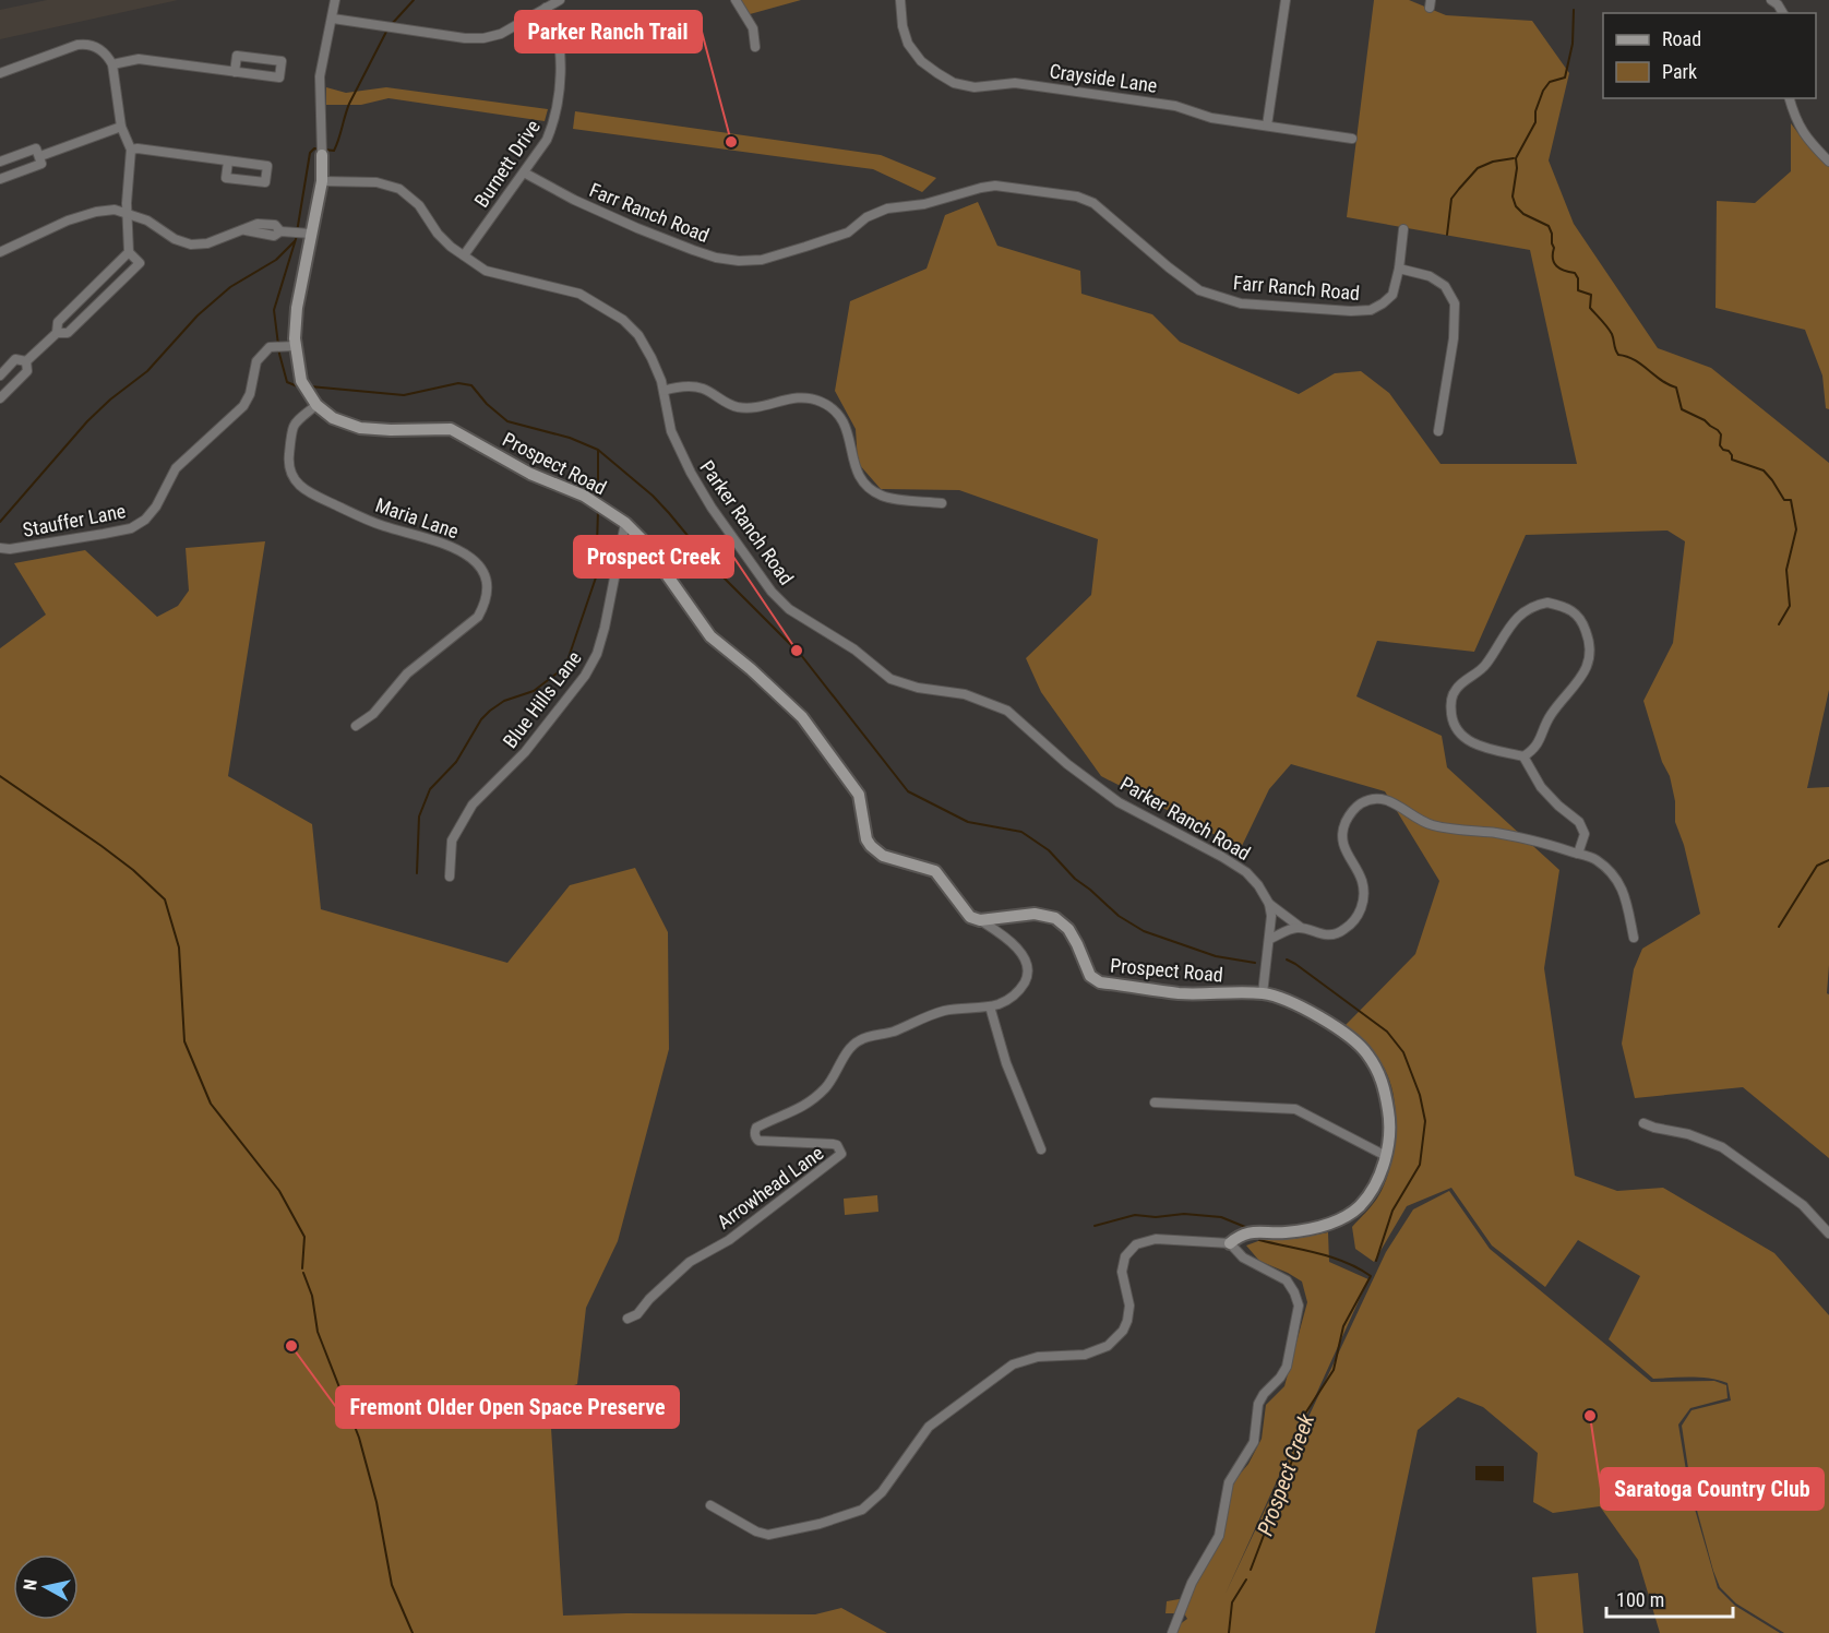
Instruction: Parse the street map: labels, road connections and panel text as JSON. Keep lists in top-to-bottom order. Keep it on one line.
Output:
{"streets":{"street":["Crayside Lane","Burnett Drive","Farr Ranch Road","Prospect Road","Maria Lane","Stauffer Lane","Parker Ranch Road","Blue Hills Lane","Arrowhead Lane"]},"crossings":[["Burnett Drive","Farr Ranch Road"],["Burnett Drive","Parker Ranch Road"],["Prospect Road","Maria Lane"],["Prospect Road","Stauffer Lane"],["Prospect Road","Parker Ranch Road"],["Prospect Road","Blue Hills Lane"],["Prospect Road","Arrowhead Lane"]],"water":["Prospect Creek"],"places":["Parker Ranch Trail","Prospect Creek","Fremont Older Open Space Preserve","Saratoga Country Club"],"legend":["Road","Park"],"scale_bar":"100 m","north":"left"}
